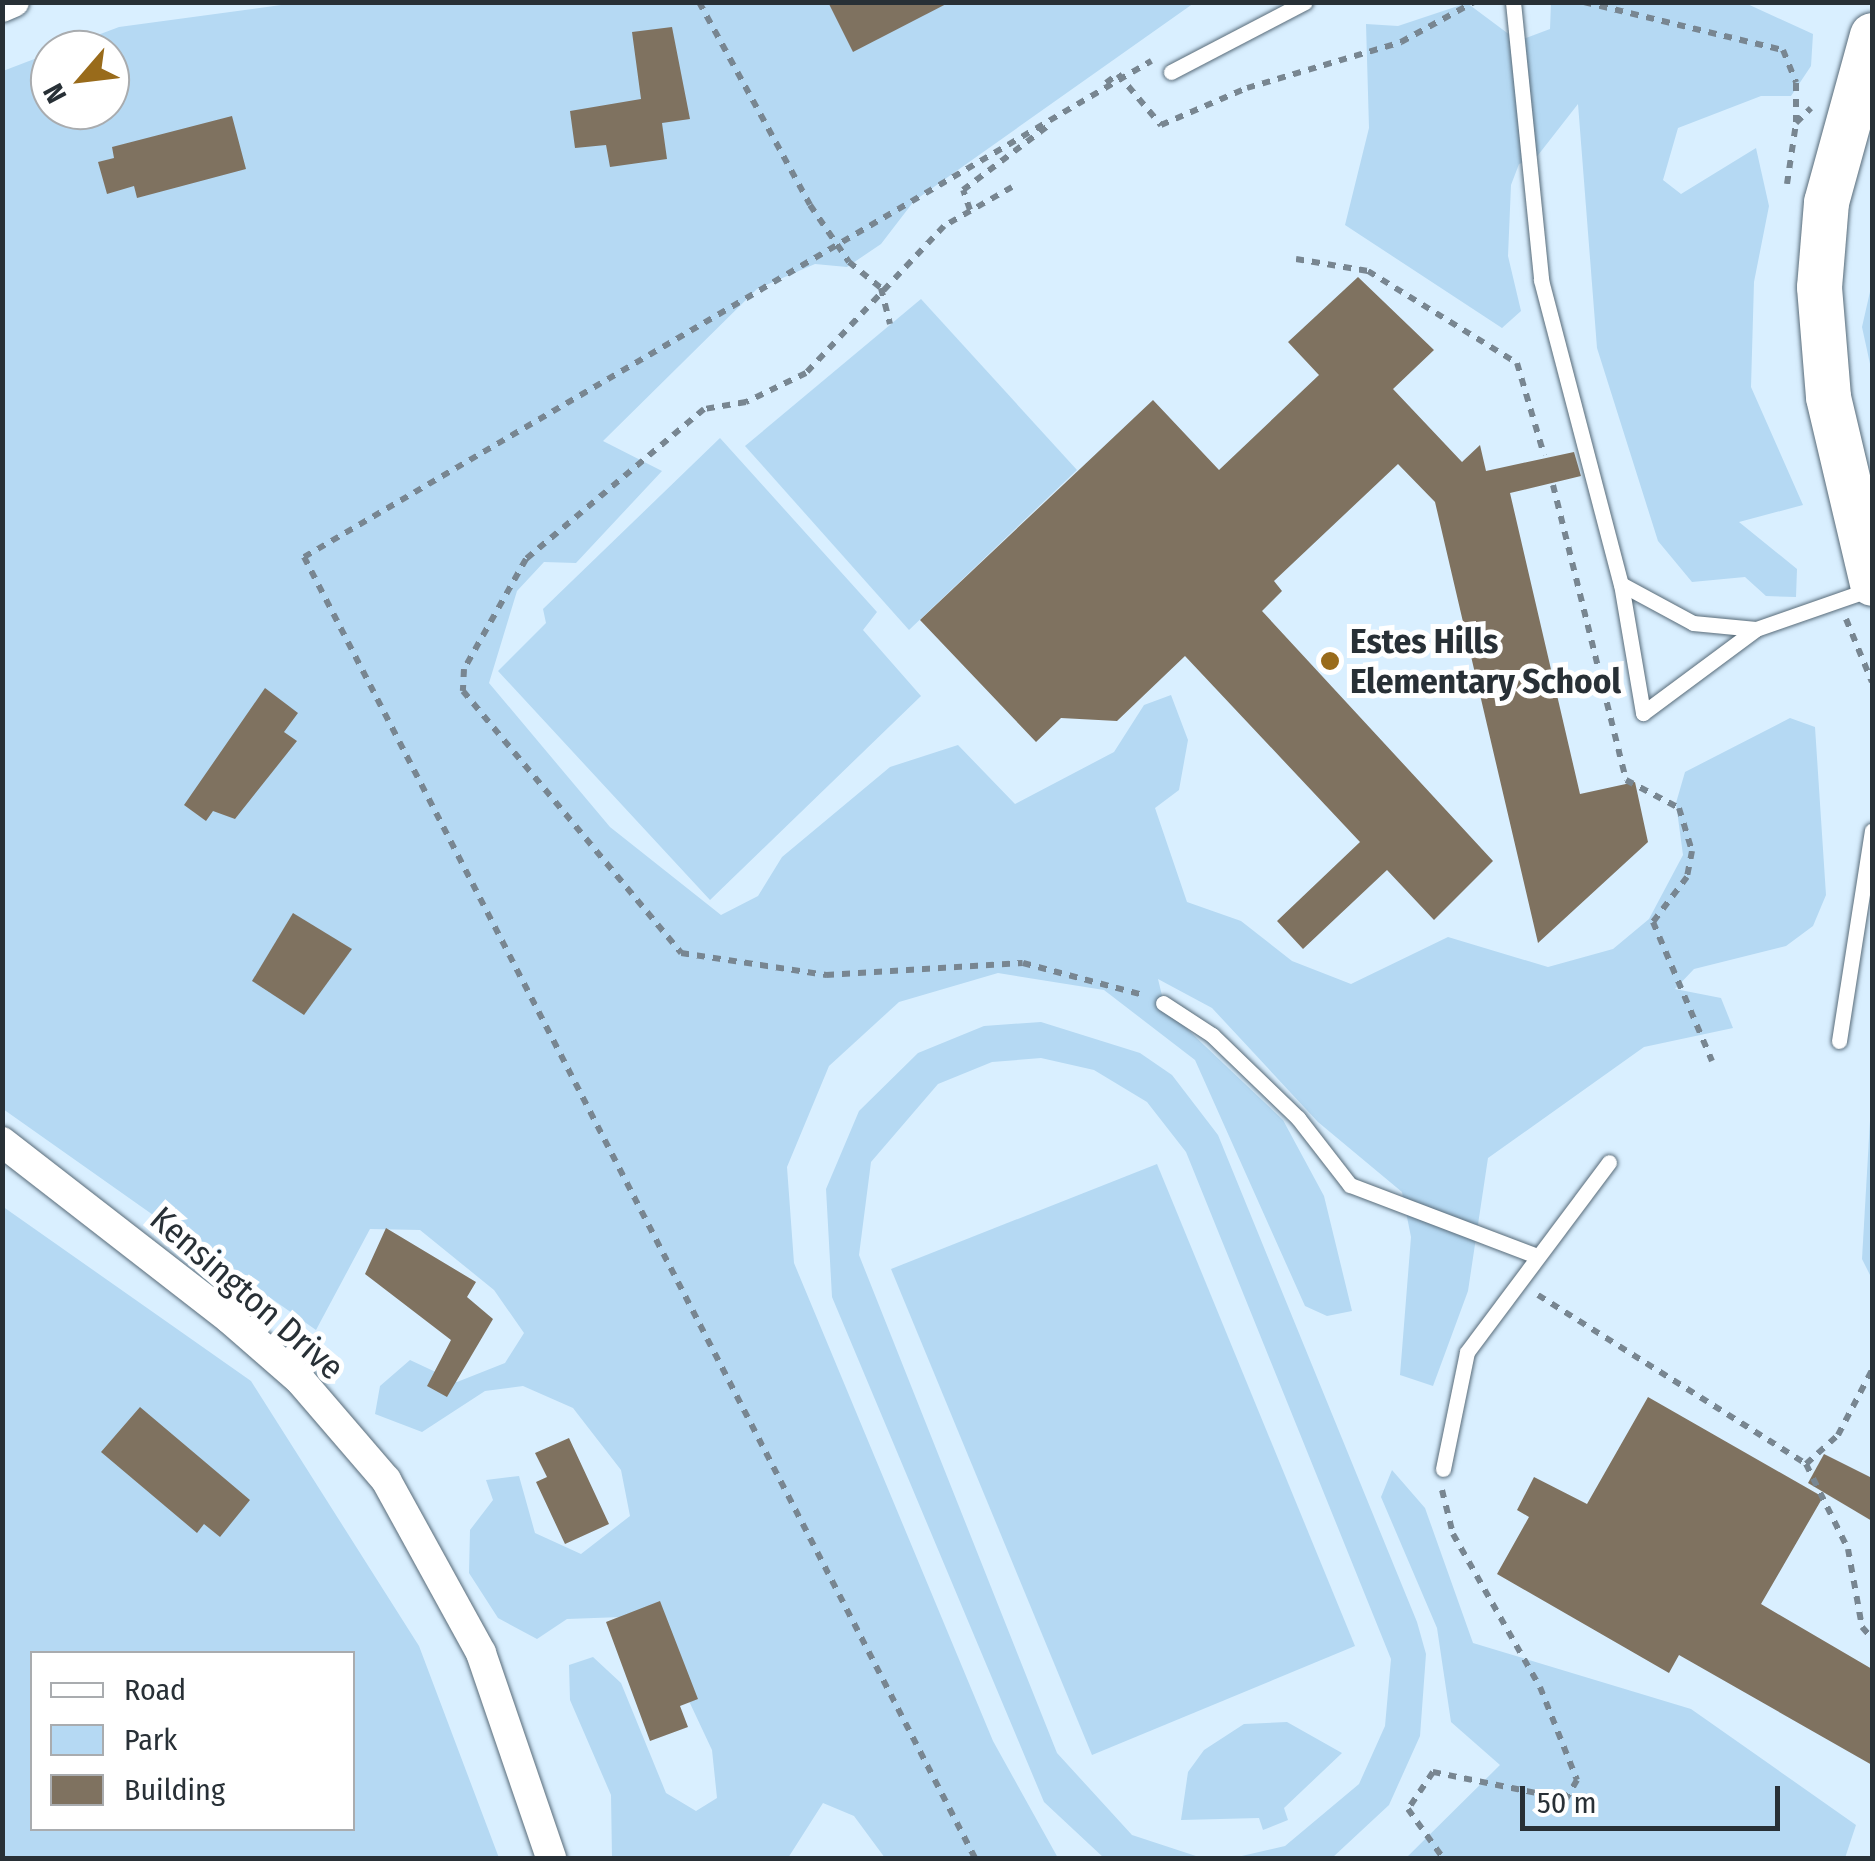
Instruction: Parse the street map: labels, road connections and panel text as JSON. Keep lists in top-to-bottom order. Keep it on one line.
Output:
{"streets":{"street":["Kensington Drive"]},"places":["Estes Hills Elementary School"],"legend":["Road","Park","Building"],"scale_bar":"50 m","north":"bottom left"}
